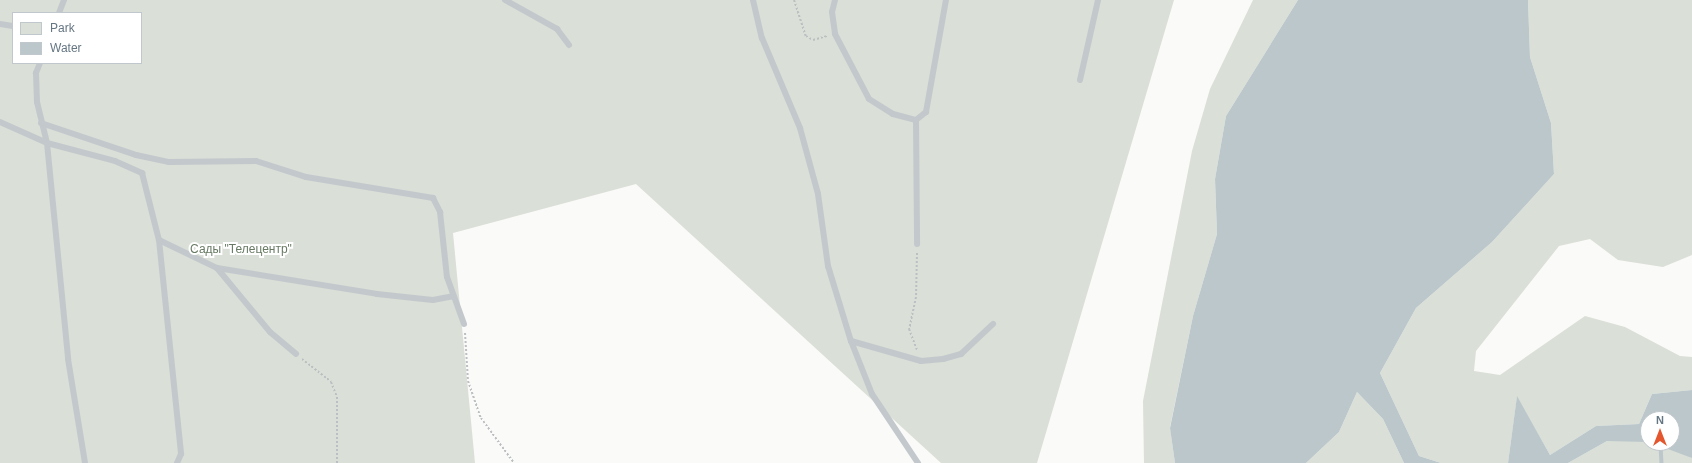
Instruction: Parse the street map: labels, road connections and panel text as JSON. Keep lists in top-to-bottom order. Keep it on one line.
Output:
{"parks":["Сады \"Телецентр\""],"legend":["Park","Water"],"north":"top"}
